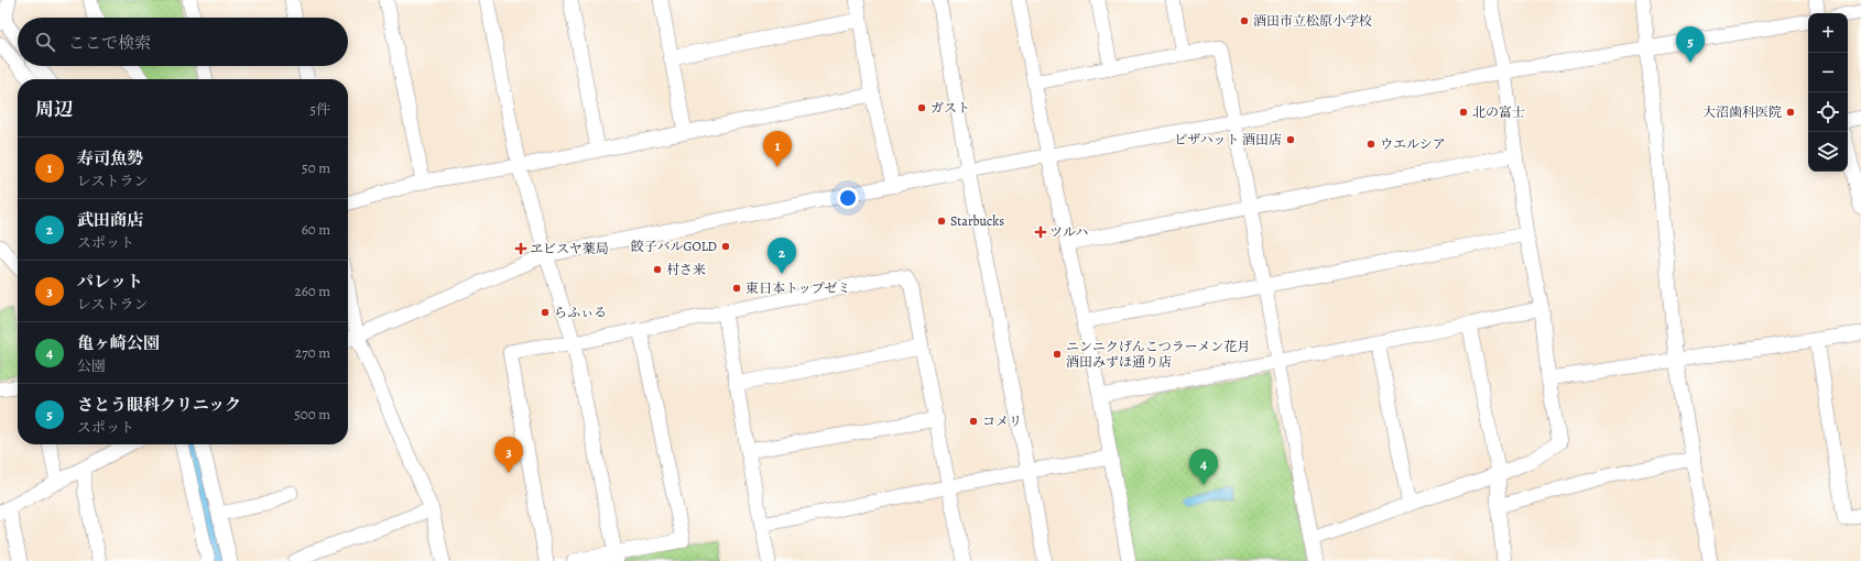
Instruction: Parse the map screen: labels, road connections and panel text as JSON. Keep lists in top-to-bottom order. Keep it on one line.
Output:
{"places":{"other":["酒田市立松原小学校","ガスト","北の富士","大沼歯科医院","ピザハット 酒田店","ウエルシア","Starbucks","餃子バルGOLD","村さ来","東日本トップゼミ","らふぃる","ニンニクげんこつラーメン花月 酒田みずほ通り店","コメリ"],"health":["ツルハ","ヱビスヤ薬局"]},"page":{"map_buttons":["+","−"],"search":"ここで検索","pins":["5","1","2","3","4"],"heading":["周辺","5件"],"list":[{"mark":"1","name":"寿司魚勢","note":"レストラン","value":"50 m"},{"mark":"2","name":"武田商店","note":"スポット","value":"60 m"},{"mark":"3","name":"パレット","note":"レストラン","value":"260 m"},{"mark":"4","name":"亀ヶ崎公園","note":"公園","value":"270 m"},{"mark":"5","name":"さとう眼科クリニック","note":"スポット","value":"500 m"}]}}
